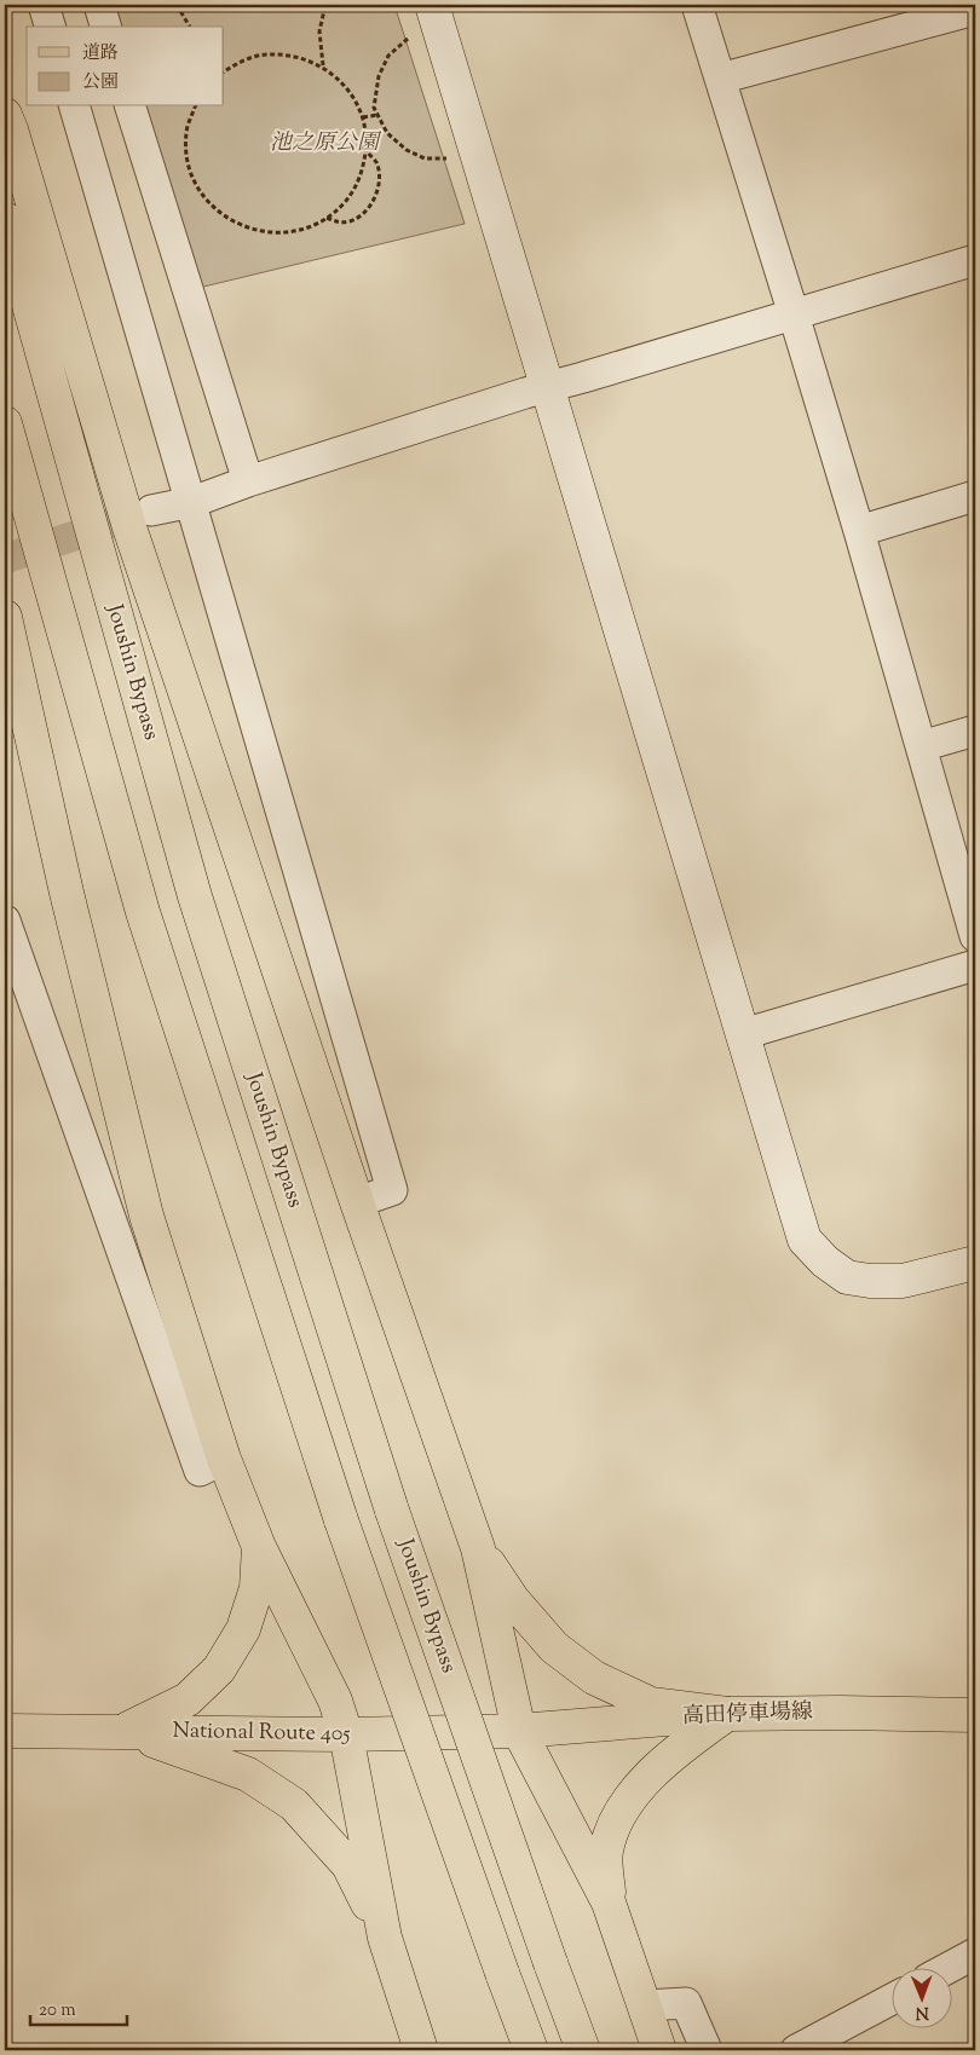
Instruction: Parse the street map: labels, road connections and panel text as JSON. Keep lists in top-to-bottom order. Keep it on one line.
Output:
{"streets":{"main road":["Joushin Bypass","高田停車場線","National Route 405"]},"crossings":[["高田停車場線","National Route 405"]],"parks":["池之原公園"],"legend":["道路","公園"],"scale_bar":"20 m","north":"bottom"}
